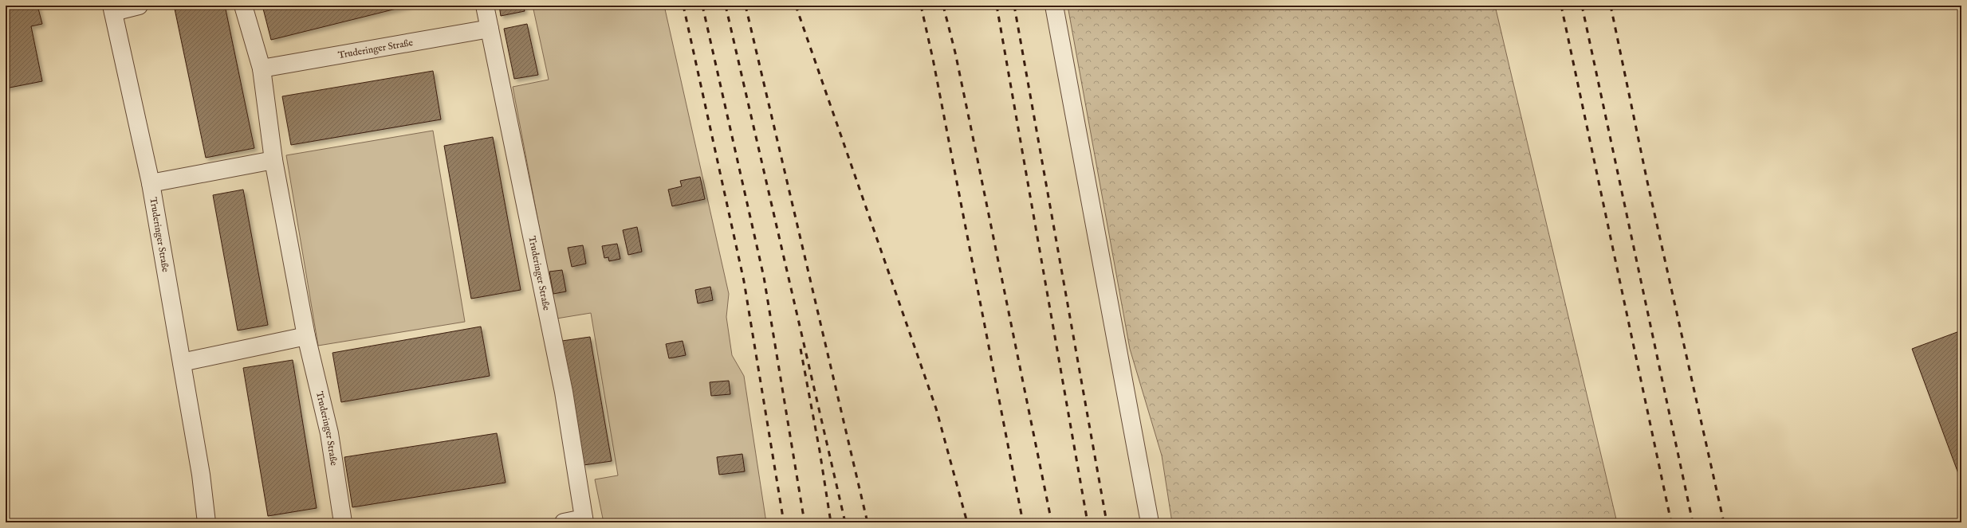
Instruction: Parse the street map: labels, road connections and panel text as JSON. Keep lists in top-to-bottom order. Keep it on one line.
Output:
{"streets":{"street":["Truderinger Straße"]}}
